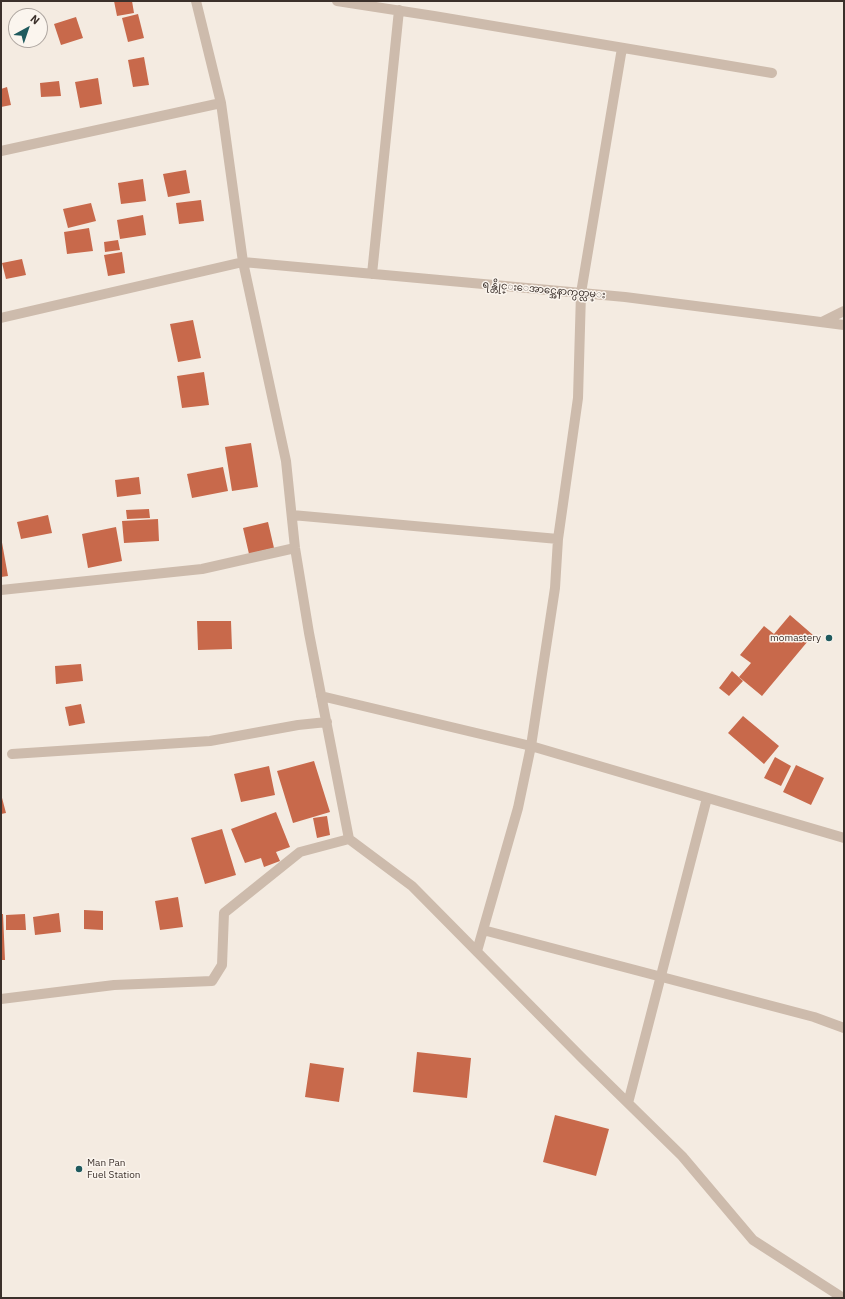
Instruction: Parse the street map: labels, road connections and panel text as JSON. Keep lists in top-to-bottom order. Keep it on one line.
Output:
{"streets":{"street":["ရန္တိုင္းေအာင္အေနာက္ပတ္လမ္း"]},"places":["momastery","Man Pan Fuel Station"],"north":"top right"}
